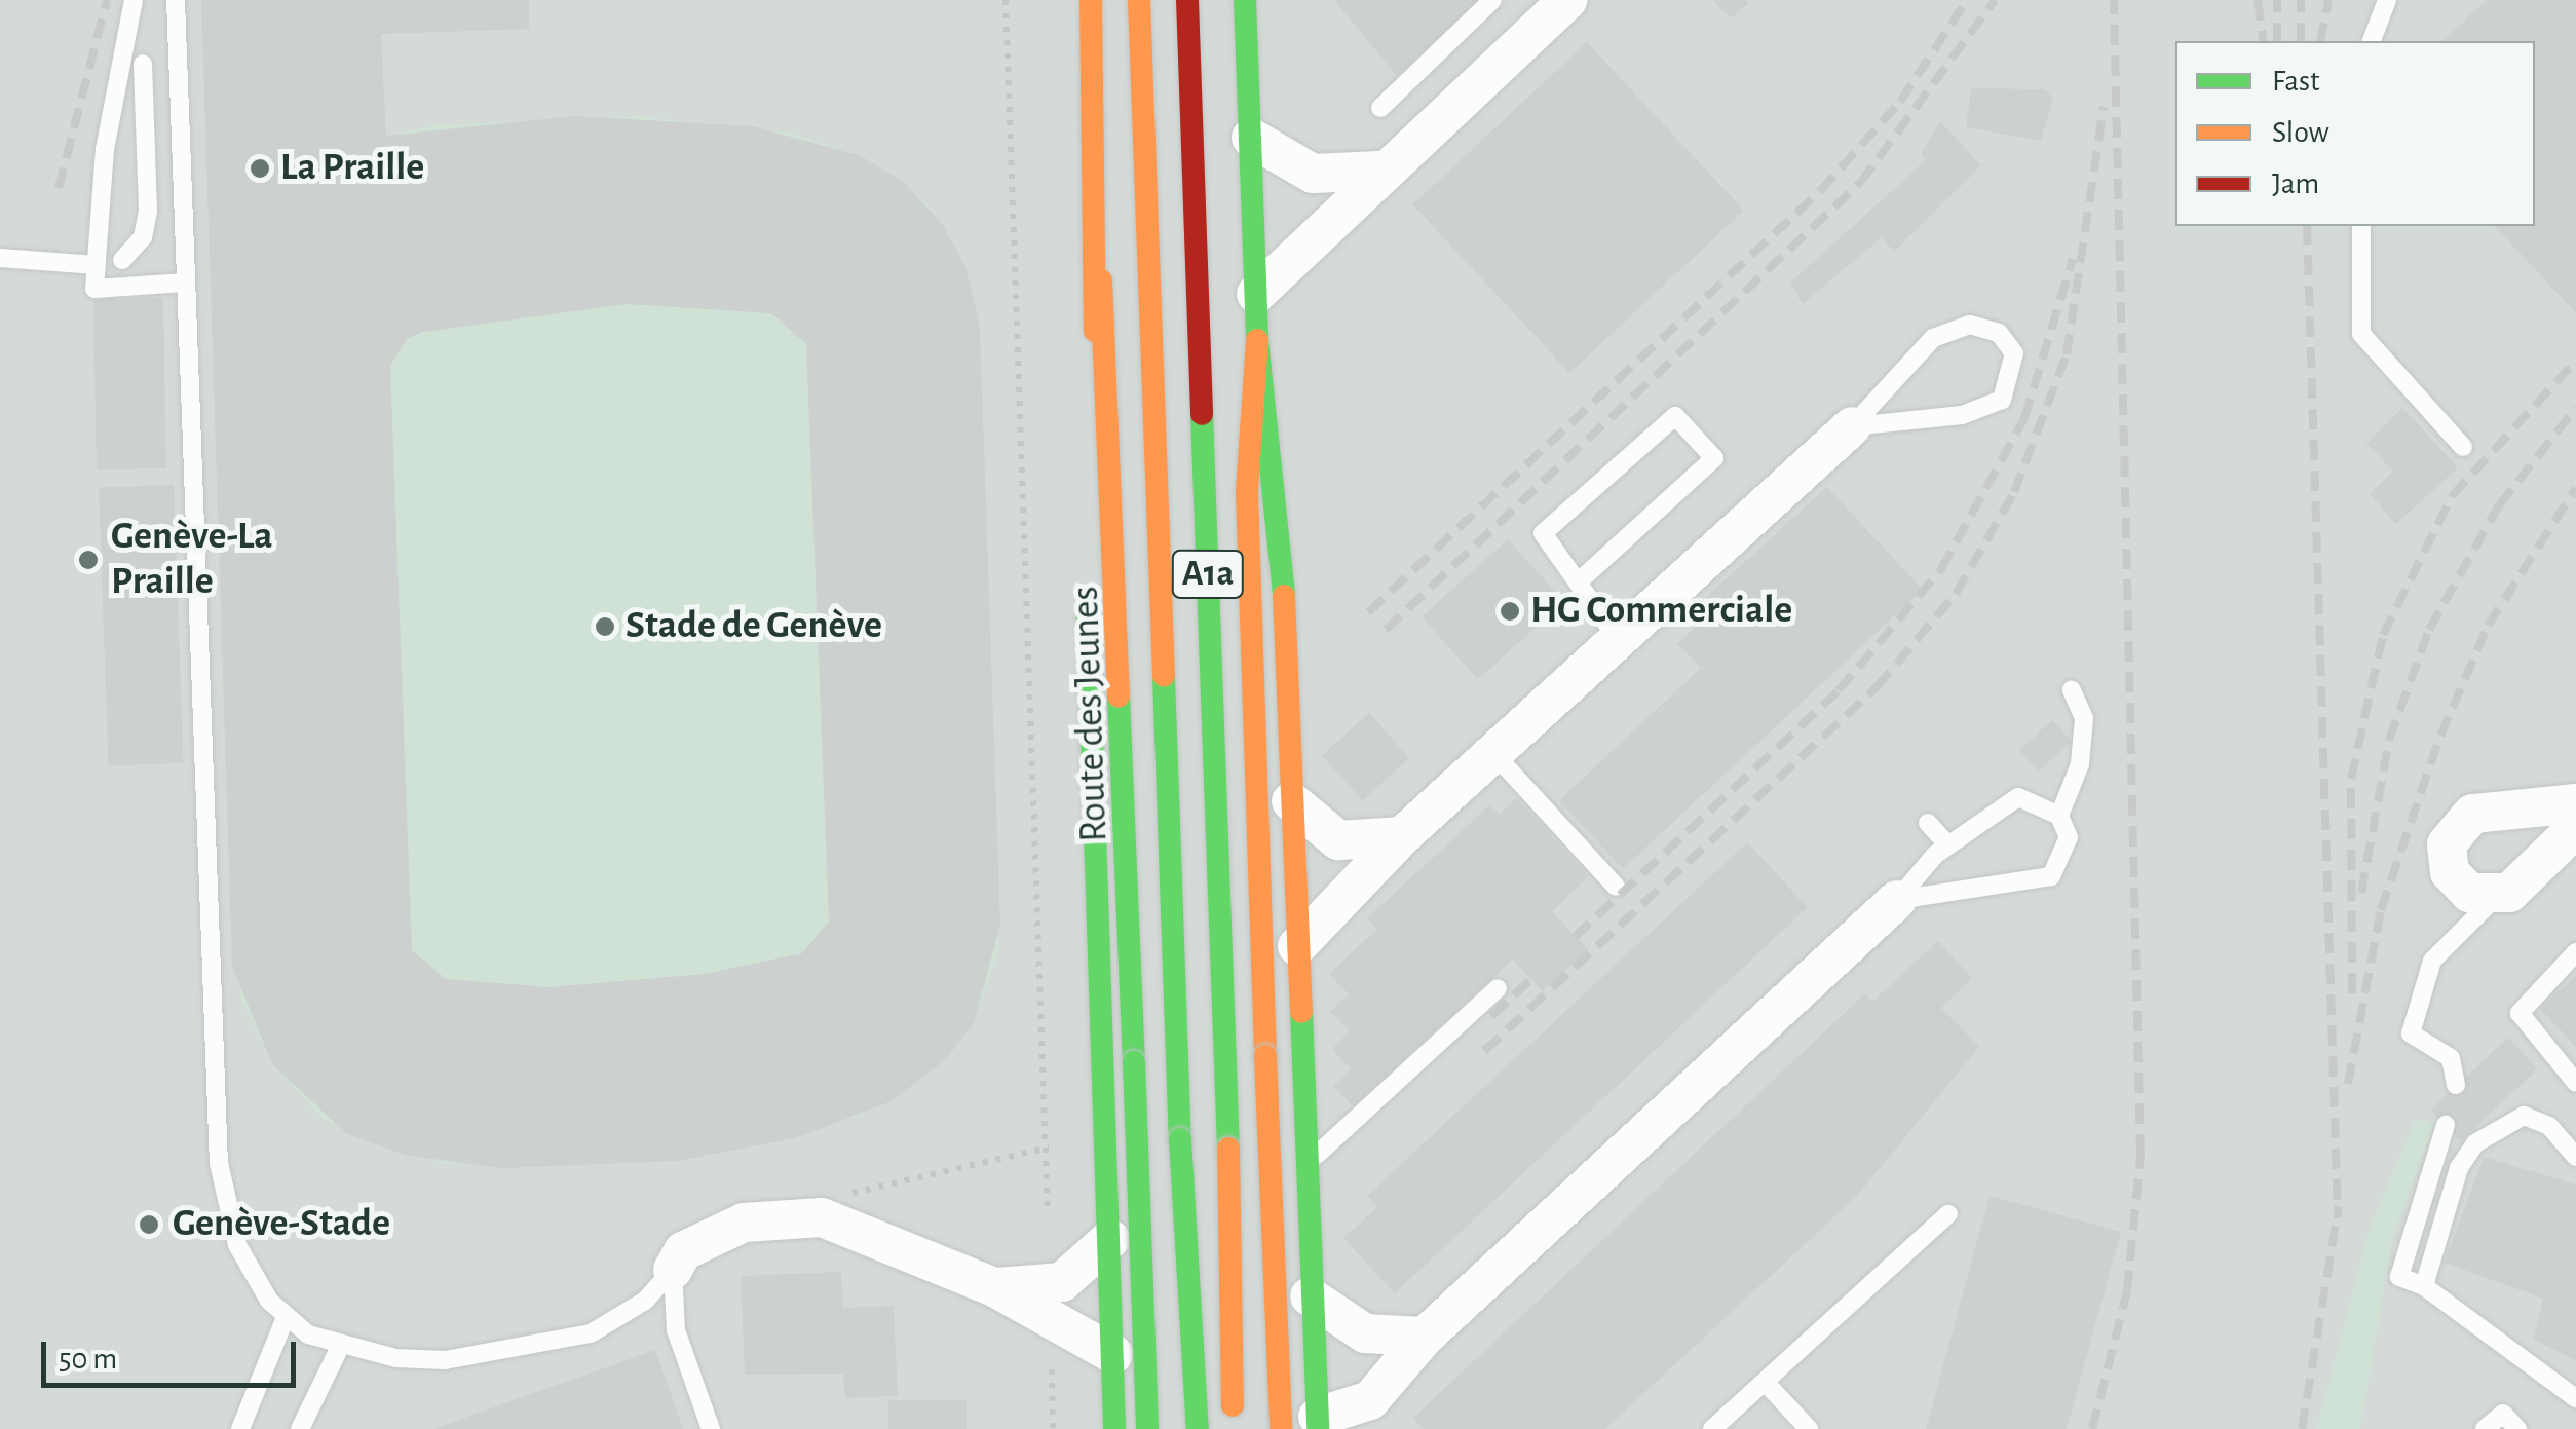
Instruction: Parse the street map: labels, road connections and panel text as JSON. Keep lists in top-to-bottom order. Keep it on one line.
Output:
{"streets":{"main road":["A1a","Route des Jeunes"]},"places":["La Praille","Genève-La Praille","HG Commerciale","Stade de Genève","Genève-Stade"],"legend":["Fast","Slow","Jam"],"scale_bar":"50 m"}
